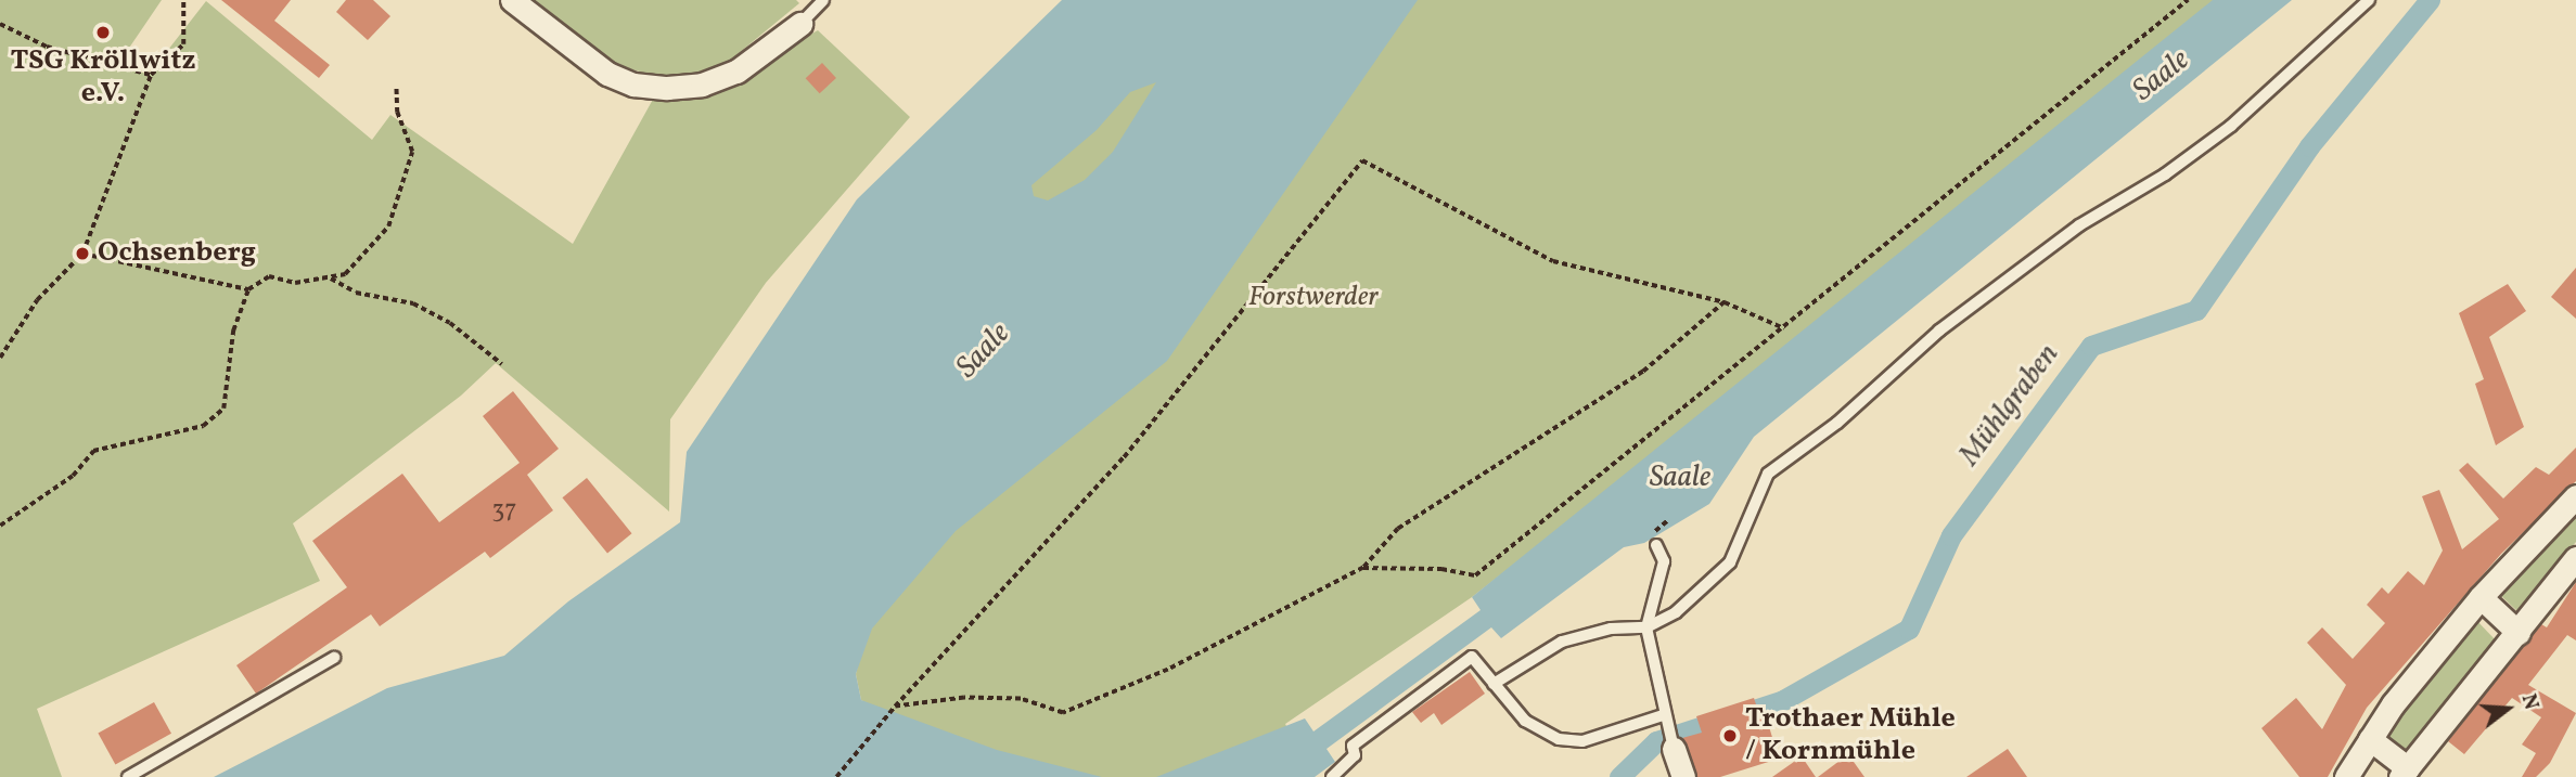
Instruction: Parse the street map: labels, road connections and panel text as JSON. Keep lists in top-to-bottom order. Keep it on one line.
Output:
{"water":["Saale","Mühlgraben"],"parks":["Forstwerder"],"places":["TSG Kröllwitz e.V.","Ochsenberg","Trothaer Mühle / Kornmühle"],"house_numbers":["37"],"north":"right"}
